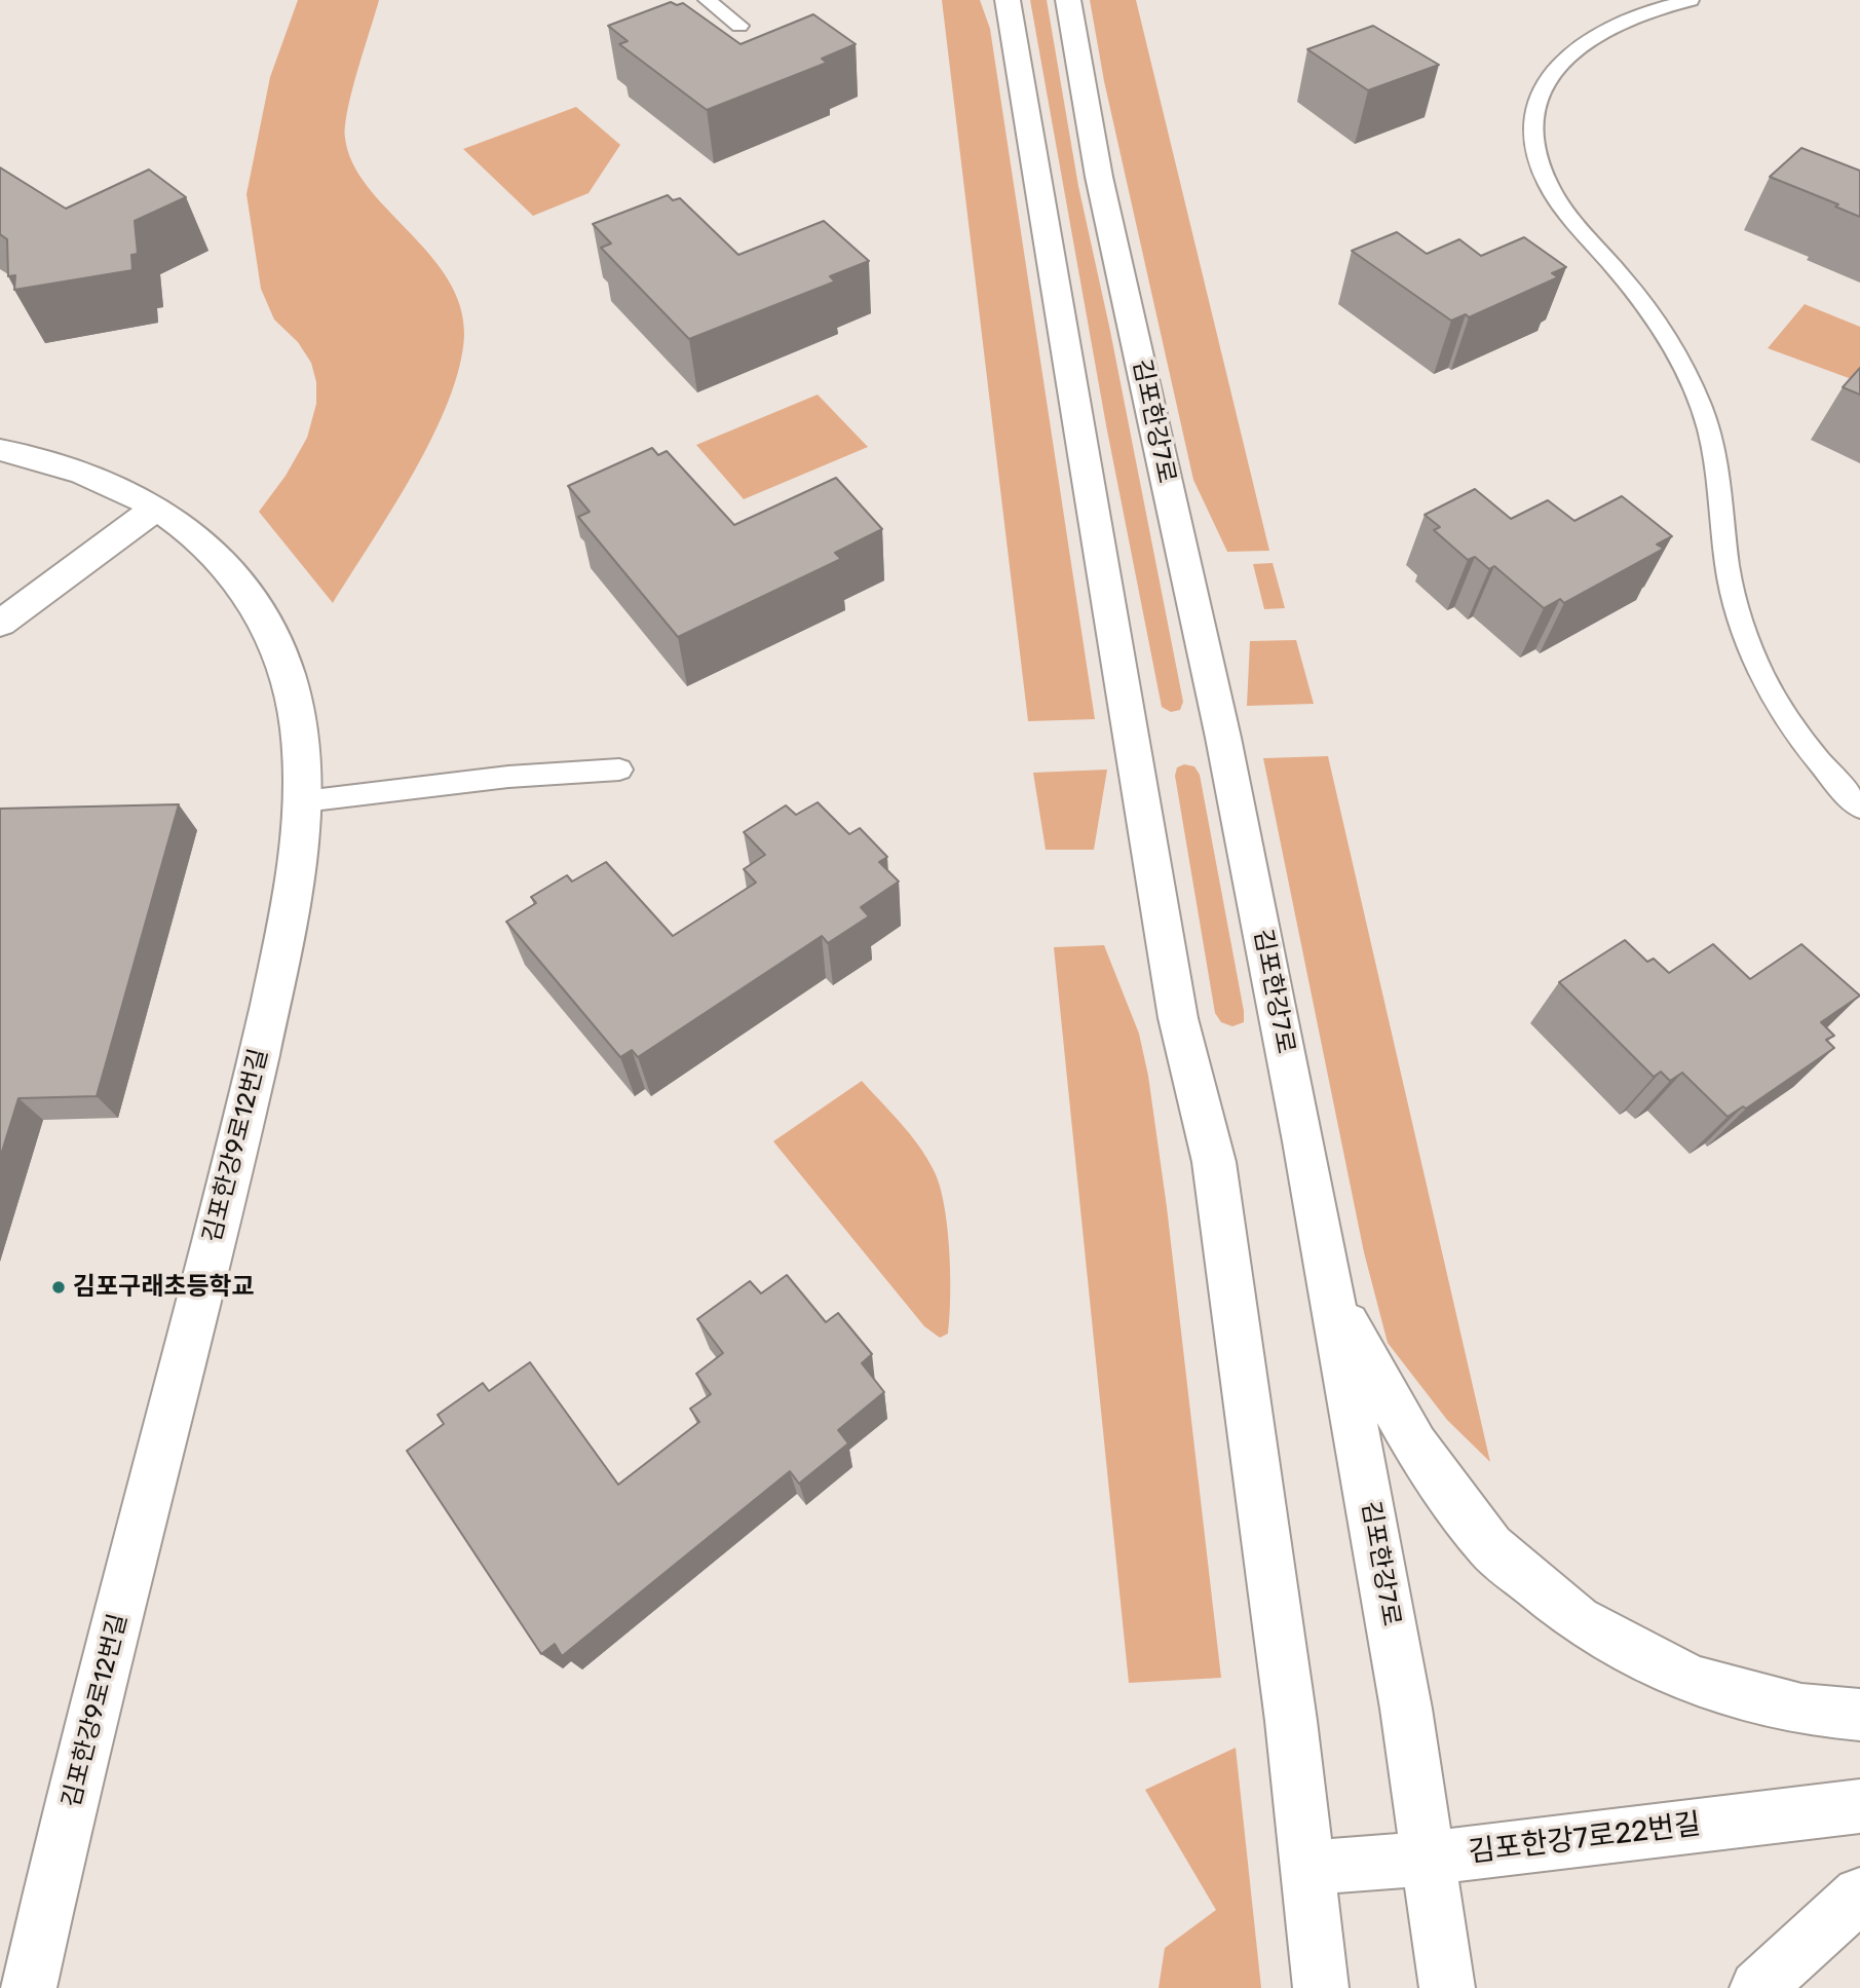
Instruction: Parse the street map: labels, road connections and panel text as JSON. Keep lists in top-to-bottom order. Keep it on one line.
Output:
{"streets":{"main road":["김포한강7로","김포한강9로12번길","김포한강7로22번길"]},"crossings":[["김포한강7로","김포한강7로22번길"]],"places":["김포구래초등학교"]}
